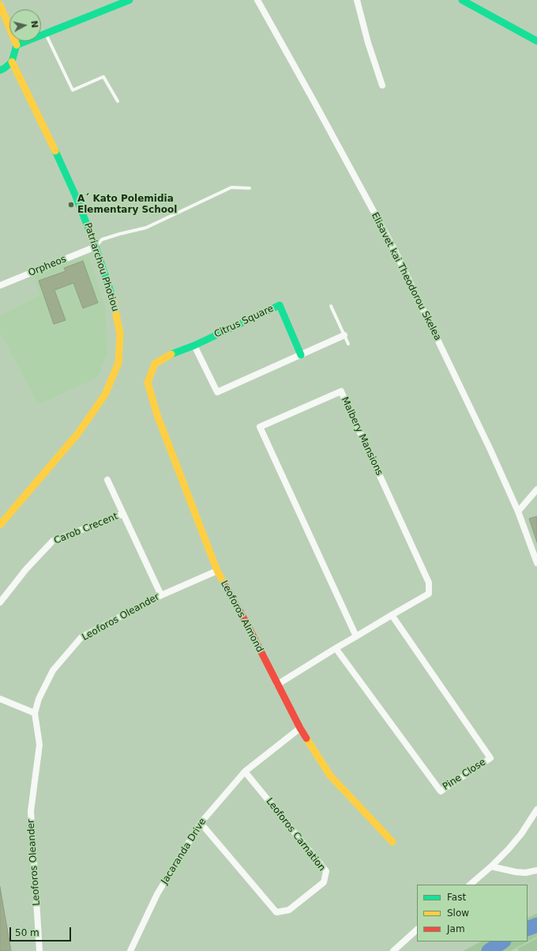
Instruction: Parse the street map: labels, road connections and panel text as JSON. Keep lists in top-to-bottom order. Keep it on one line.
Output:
{"streets":{"street":["Orpheos","Patriarchou Photiou","Elisavet kai Theodorou Skelea","Citrus Square","Malbery Mansions","Carob Crecent","Leoforos Almond","Leoforos Oleander","Pine Close","Leoforos Carnation","Jacaranda Drive"]},"crossings":[["Orpheos","Patriarchou Photiou"],["Citrus Square","Leoforos Almond"],["Malbery Mansions","Leoforos Almond"],["Malbery Mansions","Pine Close"],["Leoforos Almond","Leoforos Oleander"],["Leoforos Almond","Jacaranda Drive"],["Leoforos Carnation","Jacaranda Drive"]],"places":["A´ Kato Polemidia Elementary School"],"legend":["Fast","Slow","Jam"],"scale_bar":"50 m","north":"right"}
